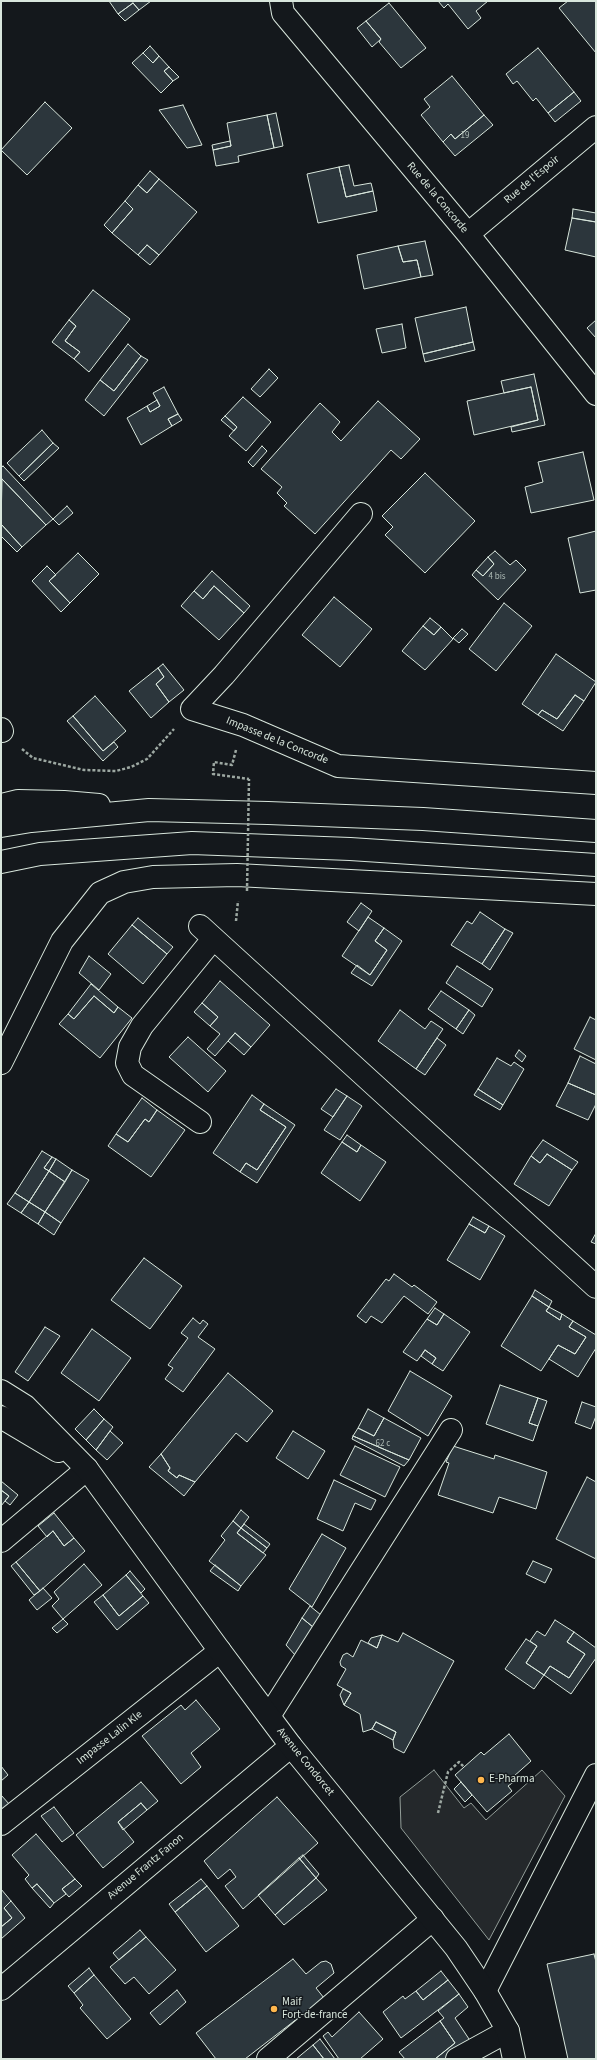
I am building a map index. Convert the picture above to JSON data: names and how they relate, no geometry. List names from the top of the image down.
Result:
{
  "streets": {
    "main road": [
      "Rue de l'Espoir",
      "Rue de la Concorde",
      "Impasse de la Concorde",
      "Impasse Lalin Kle",
      "Avenue Condorcet",
      "Avenue Frantz Fanon"
    ]
  },
  "crossings": [
    ["Rue de l'Espoir", "Rue de la Concorde"],
    ["Impasse Lalin Kle", "Avenue Condorcet"],
    ["Avenue Condorcet", "Avenue Frantz Fanon"]
  ],
  "places": ["E-Pharma", "Maif Fort-de-france"],
  "house_numbers": ["19", "4 bis", "62 c"]
}
